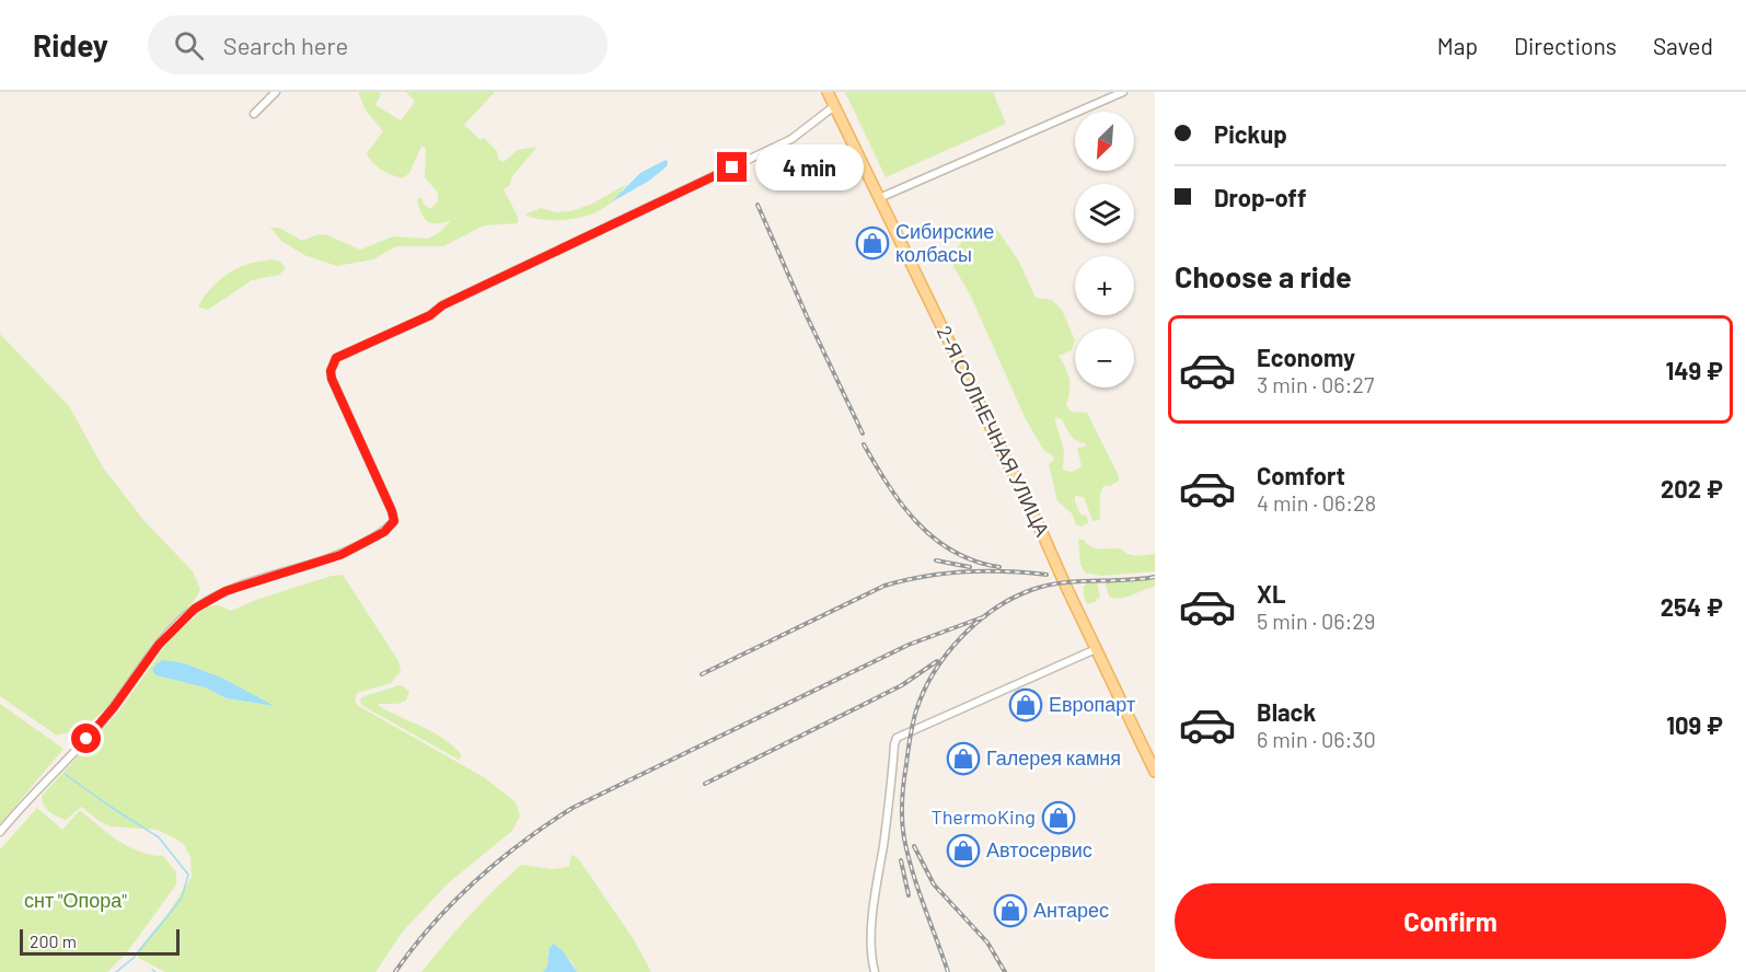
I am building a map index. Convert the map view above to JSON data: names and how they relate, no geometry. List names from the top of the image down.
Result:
{
  "streets": {
    "main road": ["2-Я СОЛНЕЧНАЯ УЛИЦА"]
  },
  "parks": ["снт \"Опора\""],
  "places": {
    "shop": [
      "Сибирские колбасы",
      "Европарт",
      "Галерея камня",
      "ThermoKing",
      "Автосервис",
      "Антарес"
    ]
  },
  "scale_bar": "200 m",
  "north": "bottom left",
  "page": {
    "header": "Ridey",
    "search": "Search here",
    "nav": ["Map", "Directions", "Saved"],
    "banner": ["Pickup", "Drop-off"],
    "map_buttons": ["+", "−"],
    "bubble": "4 min",
    "heading": "Choose a ride",
    "list": [
      {
        "name": "Economy",
        "note": "3 min · 06:27",
        "value": "149 ₽"
      },
      {
        "name": "Comfort",
        "note": "4 min · 06:28",
        "value": "202 ₽"
      },
      {
        "name": "XL",
        "note": "5 min · 06:29",
        "value": "254 ₽"
      },
      {
        "name": "Black",
        "note": "6 min · 06:30",
        "value": "109 ₽"
      }
    ],
    "buttons": "Confirm",
    "scale": "200 m"
  }
}
